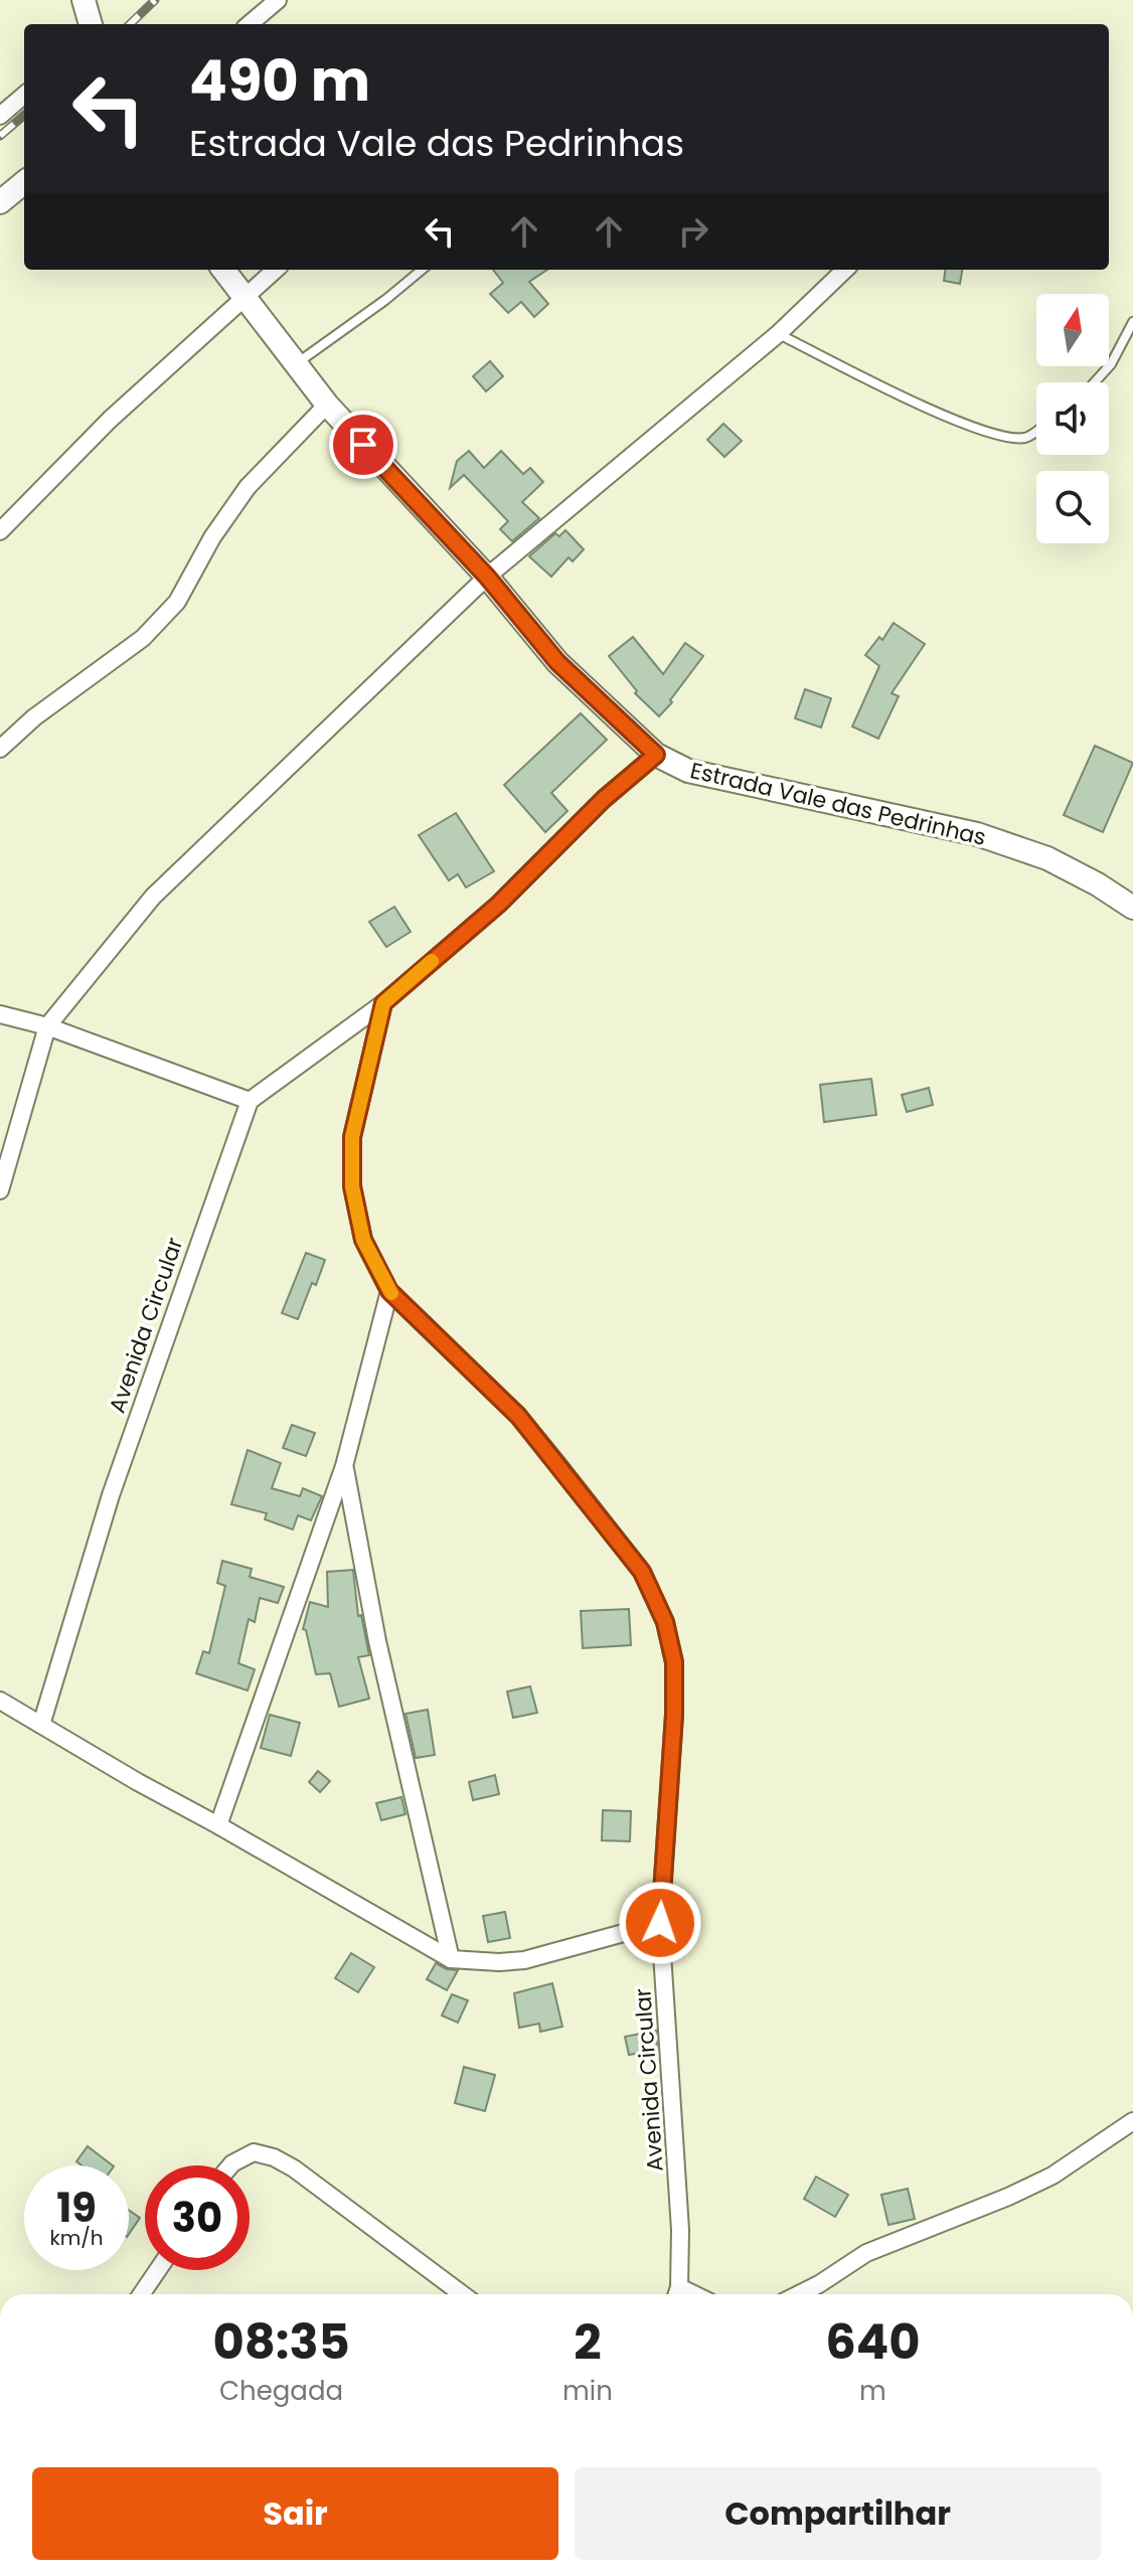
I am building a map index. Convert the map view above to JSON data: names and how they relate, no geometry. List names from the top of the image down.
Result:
{
  "streets": {
    "main road": ["Estrada Vale das Pedrinhas"],
    "street": ["Avenida Circular"]
  },
  "north": "top",
  "page": {
    "turn": ["490 m", "Estrada Vale das Pedrinhas"],
    "speed": "19 km/h",
    "limit": "30",
    "eta": [
      "08:35",
      "Chegada",
      "2",
      "min",
      "640",
      "m"
    ],
    "buttons": ["Sair", "Compartilhar"]
  }
}
